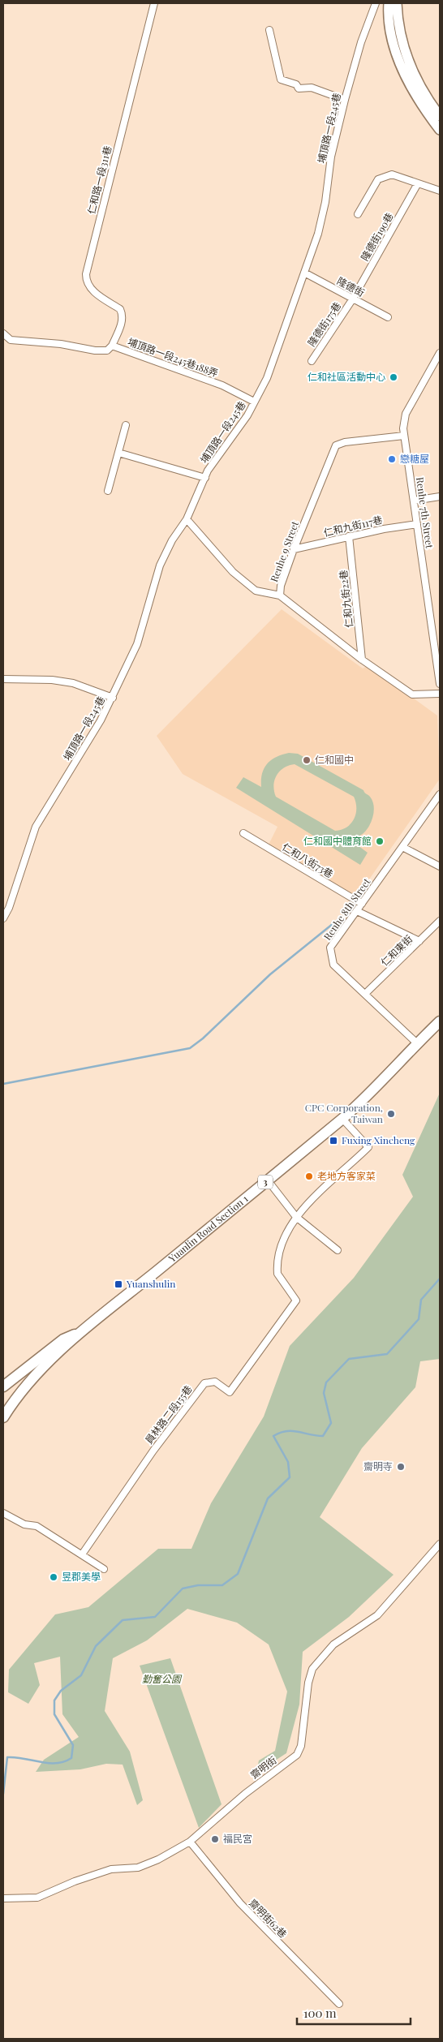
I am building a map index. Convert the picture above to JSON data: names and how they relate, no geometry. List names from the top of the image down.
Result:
{
  "streets": {
    "main road": ["3", "Yuanlin Road Section 1"],
    "street": [
      "埔頂路一段245巷",
      "仁和路一段311巷",
      "隆德街190巷",
      "隆德街",
      "隆德街175巷",
      "埔頂路一段245巷188弄",
      "Renhe 7th Street",
      "仁和九街117巷",
      "Renhe 9 Street",
      "仁和九街22巷",
      "仁和八街73巷",
      "Renhe 8th Street",
      "仁和東街",
      "員林路二段155巷",
      "齋明街",
      "齋明街62巷"
    ]
  },
  "crossings": [
    ["埔頂路一段245巷", "隆德街"],
    ["埔頂路一段245巷", "埔頂路一段245巷188弄"],
    ["仁和路一段311巷", "埔頂路一段245巷188弄"],
    ["隆德街190巷", "隆德街"],
    ["隆德街190巷", "隆德街175巷"],
    ["隆德街", "隆德街175巷"],
    ["Renhe 7th Street", "仁和九街117巷"],
    ["Renhe 7th Street", "Renhe 9 Street"],
    ["仁和九街117巷", "Renhe 9 Street"],
    ["仁和九街117巷", "仁和九街22巷"],
    ["Renhe 9 Street", "仁和九街22巷"],
    ["仁和八街73巷", "Renhe 8th Street"],
    ["Renhe 8th Street", "仁和東街"],
    ["Renhe 8th Street", "Yuanlin Road Section 1"],
    ["齋明街", "齋明街62巷"]
  ],
  "parks": ["勤奮公園"],
  "places": {
    "other": [
      "仁和社區活動中心",
      "戀糖屋",
      "仁和國中",
      "仁和國中體育館",
      "CPC Corporation, Taiwan",
      "老地方客家菜",
      "齋明寺",
      "昱郡美學",
      "福民宮"
    ],
    "transit": ["Fuxing Xincheng", "Yuanshulin"]
  },
  "scale_bar": "100 m"
}
